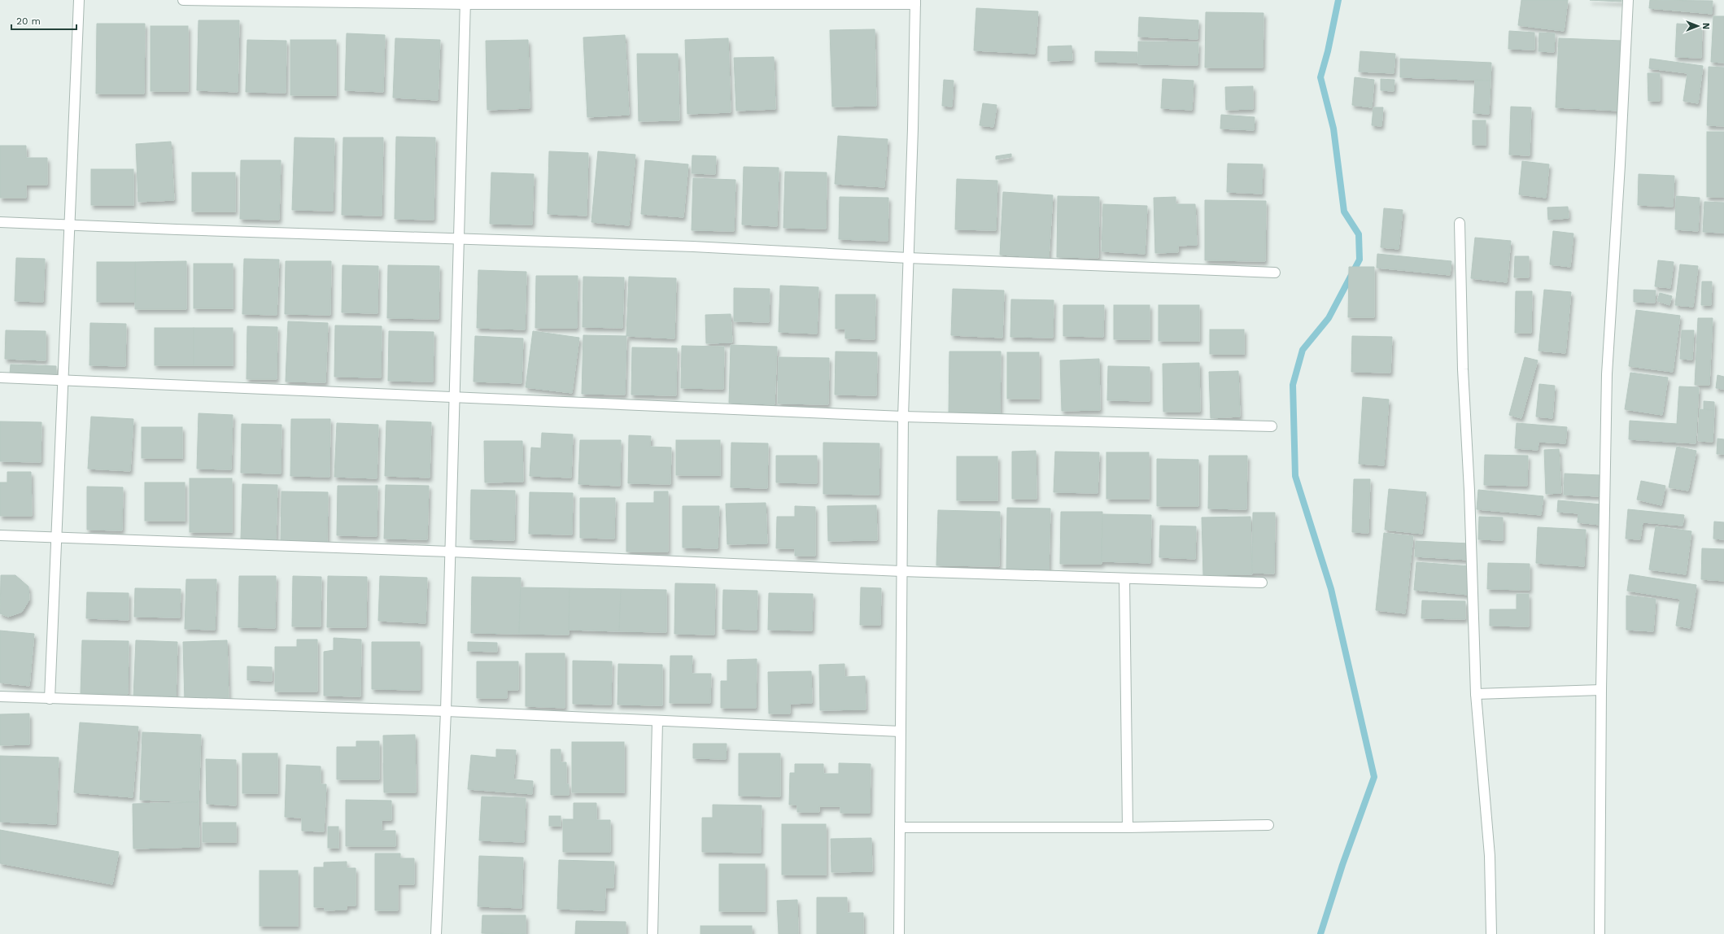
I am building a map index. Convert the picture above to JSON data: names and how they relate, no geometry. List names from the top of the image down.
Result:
{
  "scale_bar": "20 m",
  "north": "right"
}
